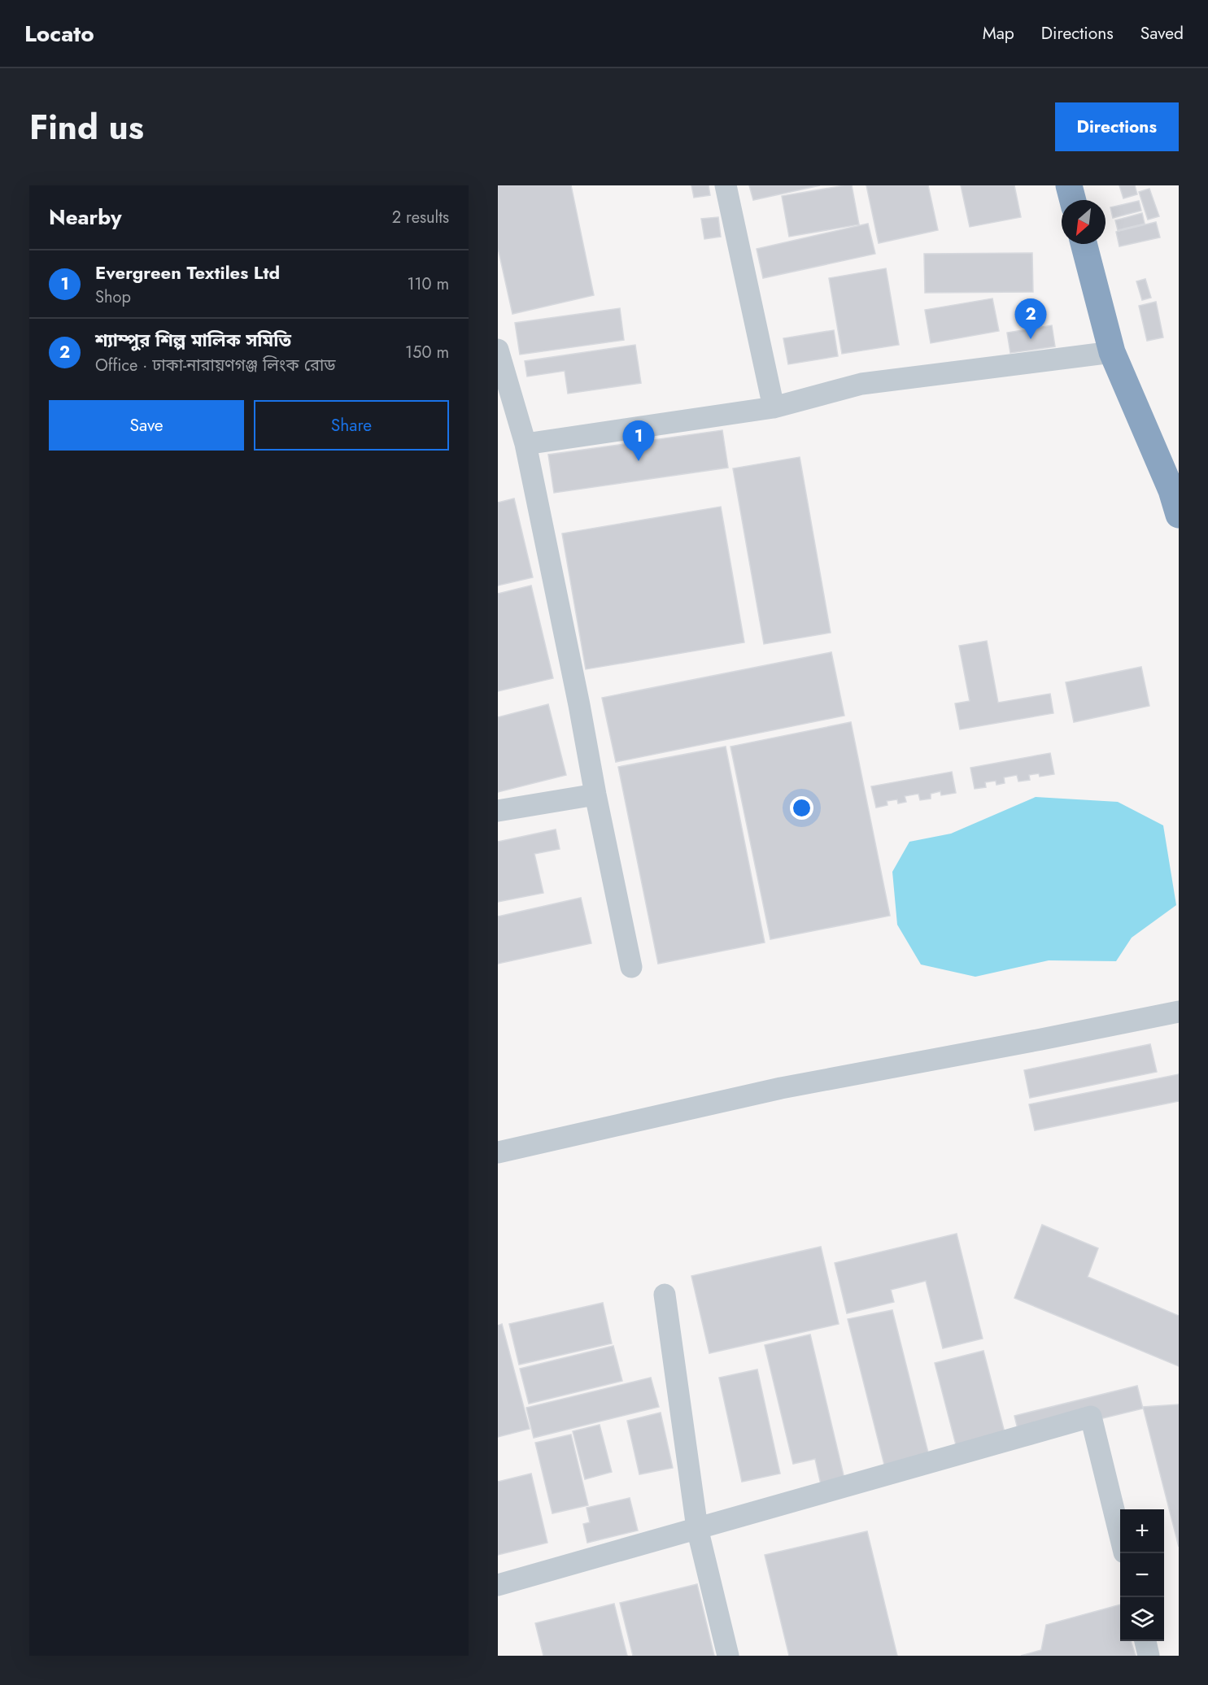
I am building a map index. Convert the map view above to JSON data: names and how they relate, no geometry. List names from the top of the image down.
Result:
{
  "north": "bottom left",
  "page": {
    "header": "Locato",
    "nav": ["Map", "Directions", "Saved"],
    "title": "Find us",
    "buttons": [
      "Directions",
      ["Save", "Share"]
    ],
    "heading": ["Nearby", "2 results"],
    "list": [
      {
        "mark": "1",
        "name": "Evergreen Textiles Ltd",
        "note": "Shop",
        "value": "110 m"
      },
      {
        "mark": "2",
        "name": "শ্যাম্পুর শিল্প মালিক সমিতি",
        "note": "Office · ঢাকা-নারায়ণগঞ্জ লিংক রোড",
        "value": "150 m"
      }
    ],
    "pins": ["2", "1"],
    "map_buttons": ["+", "−"]
  }
}
